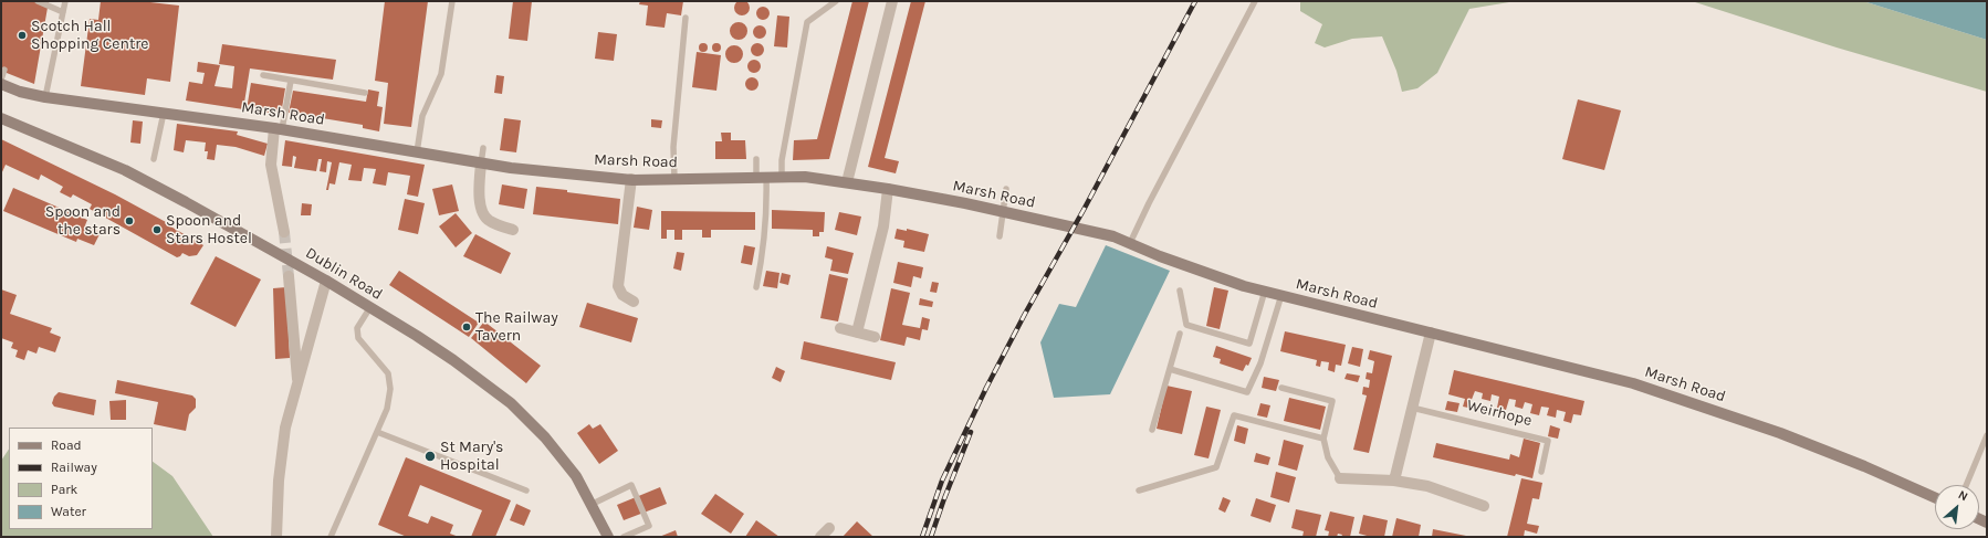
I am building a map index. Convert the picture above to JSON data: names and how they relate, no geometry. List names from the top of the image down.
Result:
{
  "streets": {
    "main road": ["Marsh Road", "Dublin Road"],
    "lane": ["Weirhope"]
  },
  "places": [
    "Scotch Hall Shopping Centre",
    "Spoon and the stars",
    "Spoon and Stars Hostel",
    "The Railway Tavern",
    "St Mary's Hospital"
  ],
  "legend": [
    "Road",
    "Railway",
    "Park",
    "Water"
  ],
  "north": "top right"
}
